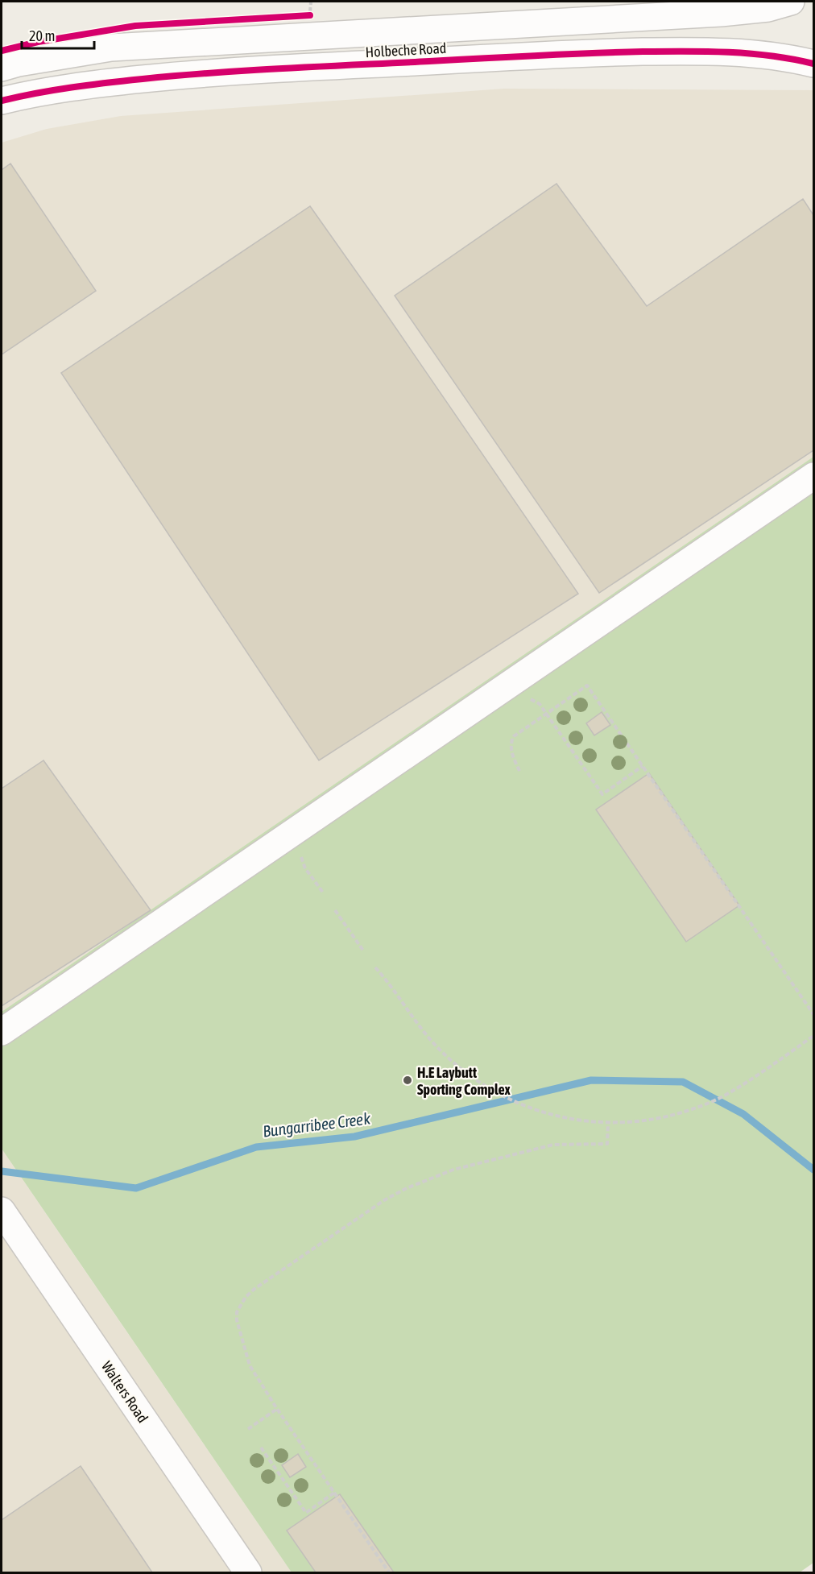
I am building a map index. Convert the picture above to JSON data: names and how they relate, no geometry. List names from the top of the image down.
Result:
{
  "streets": {
    "street": ["Holbeche Road", "Walters Road"]
  },
  "water": ["Bungarribee Creek"],
  "places": ["H.E Laybutt Sporting Complex"],
  "scale_bar": "20 m"
}
